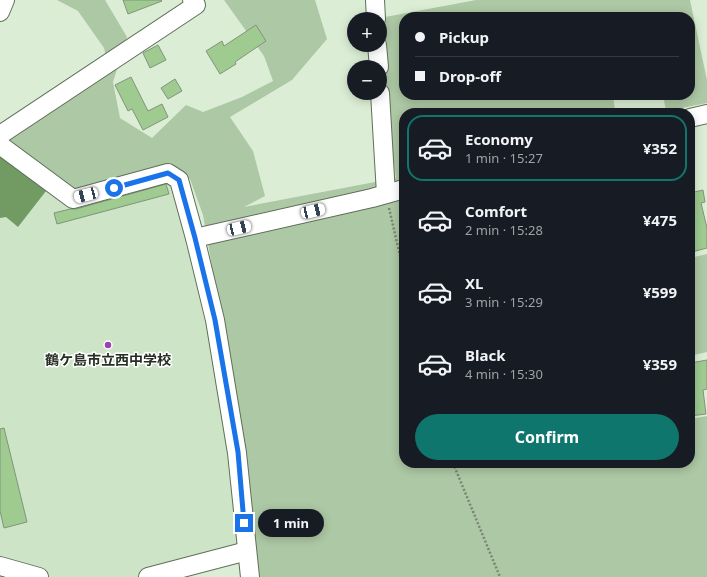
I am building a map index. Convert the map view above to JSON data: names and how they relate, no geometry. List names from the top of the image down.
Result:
{
  "places": ["鶴ケ島市立西中学校"],
  "page": {
    "map_buttons": ["+", "−"],
    "banner": ["Pickup", "Drop-off"],
    "list": [
      {
        "name": "Economy",
        "note": "1 min · 15:27",
        "value": "¥352"
      },
      {
        "name": "Comfort",
        "note": "2 min · 15:28",
        "value": "¥475"
      },
      {
        "name": "XL",
        "note": "3 min · 15:29",
        "value": "¥599"
      },
      {
        "name": "Black",
        "note": "4 min · 15:30",
        "value": "¥359"
      }
    ],
    "buttons": "Confirm",
    "bubble": "1 min"
  }
}
